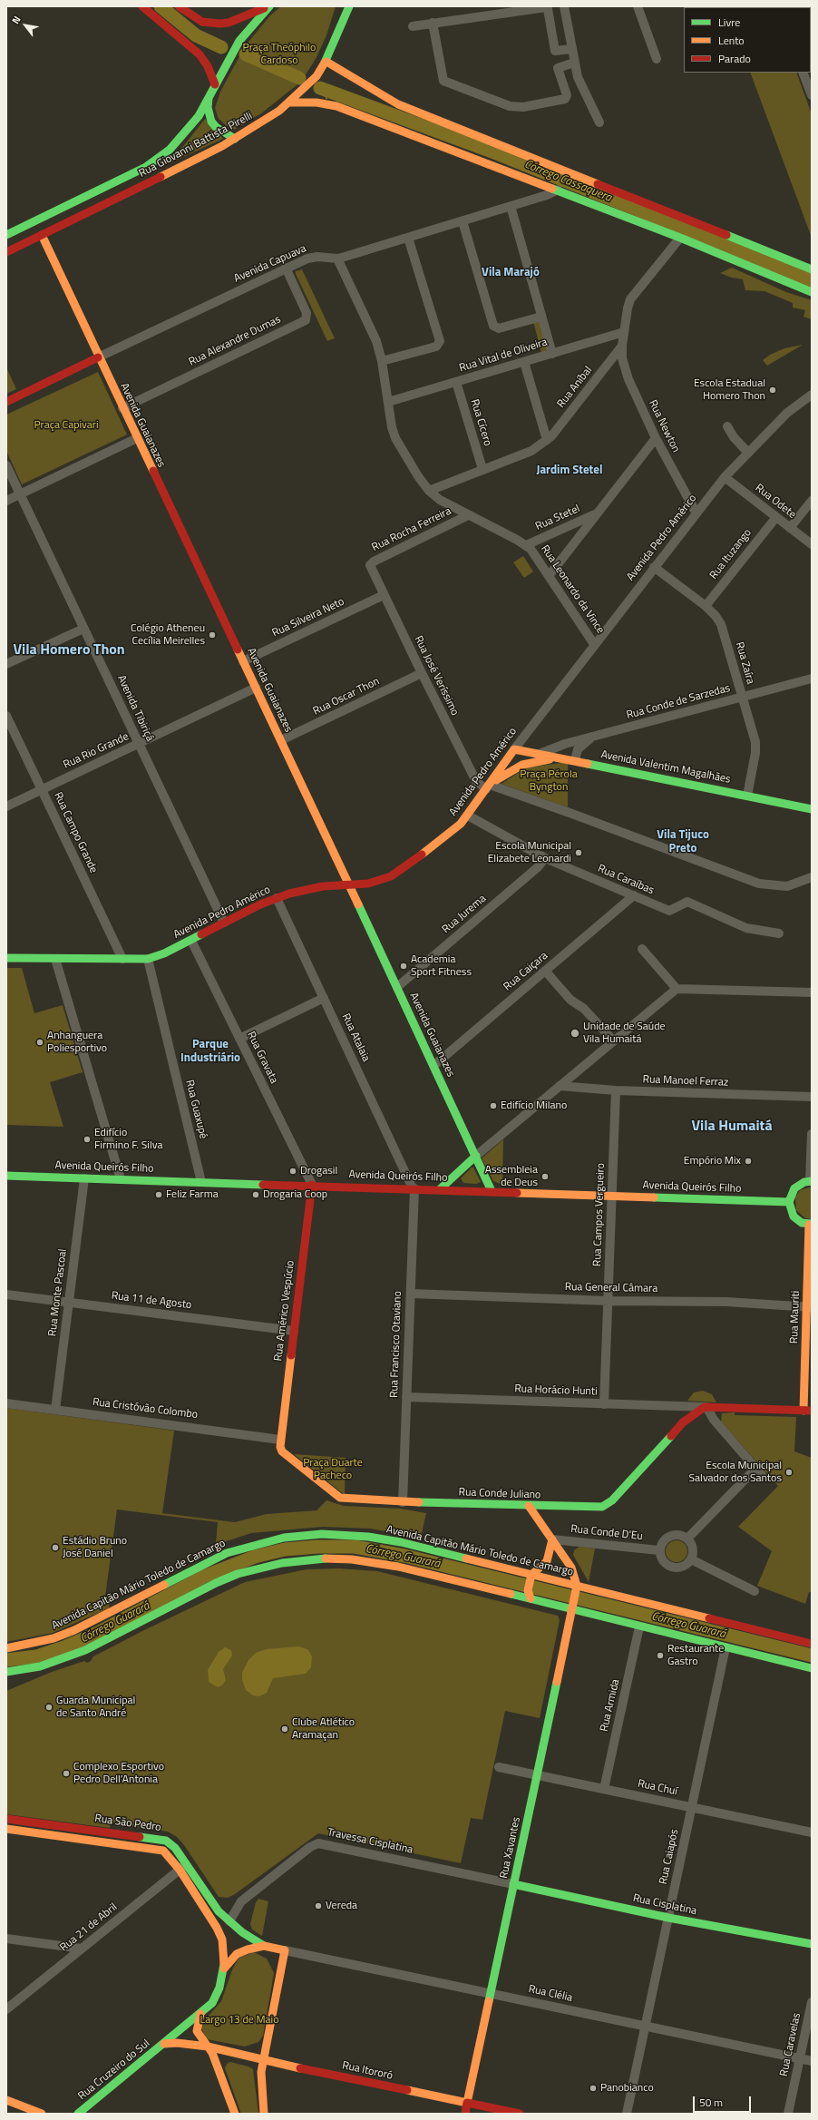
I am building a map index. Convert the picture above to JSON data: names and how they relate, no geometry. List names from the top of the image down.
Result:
{
  "streets": {
    "main road": [
      "Rua Giovanni Battista Pirelli",
      "Avenida Capuava",
      "Avenida Guaianazes",
      "Avenida Pedro Américo",
      "Avenida Valentim Magalhães",
      "Avenida Queirós Filho",
      "Rua Américo Vespúcio",
      "Rua Mauriti",
      "Rua Conde Juliano",
      "Avenida Capitão Mário Toledo de Camargo",
      "Rua São Pedro",
      "Rua Xavantes",
      "Rua Cisplatina",
      "Rua Cruzeiro do Sul",
      "Rua Itororó"
    ],
    "street": [
      "Rua Alexandre Dumas",
      "Rua Vital de Oliveira",
      "Rua Aníbal",
      "Rua Cícero",
      "Rua Newton",
      "Rua Odete",
      "Rua Stetel",
      "Rua Rocha Ferreira",
      "Rua Ituzango",
      "Rua Leonardo da Vince",
      "Rua Silveira Neto",
      "Rua Zaíra",
      "Rua José Veríssimo",
      "Rua Oscar Thon",
      "Rua Conde de Sarzedas",
      "Avenida Tibiriçá",
      "Rua Rio Grande",
      "Rua Campo Grande",
      "Rua Caraíbas",
      "Rua Jurema",
      "Rua Caiçara",
      "Rua Atalaia",
      "Rua Gravata",
      "Rua Manoel Ferraz",
      "Rua Guaxupé",
      "Rua Campos Vergueiro",
      "Rua General Câmara",
      "Rua Monte Pascoal",
      "Rua 11 de Agosto",
      "Rua Francisco Otaviano",
      "Rua Horácio Hunti",
      "Rua Cristóvão Colombo",
      "Rua Conde D'Eu",
      "Rua Armida",
      "Rua Chuí",
      "Travessa Cisplatina",
      "Rua Caiapós",
      "Rua 21 de Abril",
      "Rua Clélia",
      "Rua Caravelas"
    ]
  },
  "crossings": [
    ["Rua Giovanni Battista Pirelli", "Avenida Guaianazes"],
    ["Avenida Capuava", "Rua Alexandre Dumas"],
    ["Avenida Capuava", "Avenida Guaianazes"],
    ["Avenida Capuava", "Rua Leonardo da Vince"],
    ["Rua Alexandre Dumas", "Avenida Guaianazes"],
    ["Rua Vital de Oliveira", "Rua Cícero"],
    ["Rua Vital de Oliveira", "Rua Leonardo da Vince"],
    ["Rua Aníbal", "Rua Cícero"],
    ["Rua Aníbal", "Rua Newton"],
    ["Rua Aníbal", "Rua Leonardo da Vince"],
    ["Avenida Guaianazes", "Avenida Pedro Américo"],
    ["Avenida Guaianazes", "Rua Silveira Neto"],
    ["Avenida Guaianazes", "Rua Oscar Thon"],
    ["Avenida Guaianazes", "Rua Rio Grande"],
    ["Avenida Guaianazes", "Rua Jurema"],
    ["Avenida Guaianazes", "Rua Caiçara"],
    ["Avenida Guaianazes", "Avenida Queirós Filho"],
    ["Rua Newton", "Avenida Pedro Américo"],
    ["Rua Odete", "Avenida Pedro Américo"],
    ["Rua Odete", "Rua Ituzango"],
    ["Rua Stetel", "Rua Leonardo da Vince"],
    ["Rua Rocha Ferreira", "Rua Leonardo da Vince"],
    ["Rua Rocha Ferreira", "Rua José Veríssimo"],
    ["Avenida Pedro Américo", "Rua Leonardo da Vince"],
    ["Avenida Pedro Américo", "Rua Zaíra"],
    ["Avenida Pedro Américo", "Rua José Veríssimo"],
    ["Avenida Pedro Américo", "Avenida Tibiriçá"],
    ["Avenida Pedro Américo", "Avenida Valentim Magalhães"],
    ["Avenida Pedro Américo", "Rua Campo Grande"],
    ["Avenida Pedro Américo", "Rua Caraíbas"],
    ["Avenida Pedro Américo", "Rua Atalaia"],
    ["Avenida Pedro Américo", "Rua Gravata"],
    ["Avenida Pedro Américo", "Rua Guaxupé"],
    ["Rua Ituzango", "Rua Zaíra"],
    ["Rua Silveira Neto", "Rua José Veríssimo"],
    ["Rua Zaíra", "Rua Conde de Sarzedas"],
    ["Rua Zaíra", "Avenida Valentim Magalhães"],
    ["Rua José Veríssimo", "Rua Oscar Thon"],
    ["Rua Conde de Sarzedas", "Avenida Valentim Magalhães"],
    ["Avenida Tibiriçá", "Rua Rio Grande"],
    ["Rua Rio Grande", "Rua Campo Grande"],
    ["Rua Caraíbas", "Rua Jurema"],
    ["Rua Caraíbas", "Rua Caiçara"],
    ["Rua Atalaia", "Avenida Queirós Filho"],
    ["Rua Atalaia", "Rua Francisco Otaviano"],
    ["Rua Gravata", "Avenida Queirós Filho"],
    ["Rua Gravata", "Rua Américo Vespúcio"],
    ["Rua Manoel Ferraz", "Rua Campos Vergueiro"],
    ["Rua Guaxupé", "Avenida Queirós Filho"],
    ["Avenida Queirós Filho", "Rua Campos Vergueiro"],
    ["Avenida Queirós Filho", "Rua Monte Pascoal"],
    ["Avenida Queirós Filho", "Rua Américo Vespúcio"],
    ["Avenida Queirós Filho", "Rua Francisco Otaviano"],
    ["Rua Campos Vergueiro", "Rua General Câmara"],
    ["Rua Campos Vergueiro", "Rua Horácio Hunti"],
    ["Rua General Câmara", "Rua Mauriti"],
    ["Rua General Câmara", "Rua Francisco Otaviano"],
    ["Rua Monte Pascoal", "Rua 11 de Agosto"],
    ["Rua Monte Pascoal", "Rua Cristóvão Colombo"],
    ["Rua 11 de Agosto", "Rua Américo Vespúcio"],
    ["Rua Américo Vespúcio", "Rua Cristóvão Colombo"],
    ["Rua Américo Vespúcio", "Rua Conde Juliano"],
    ["Rua Francisco Otaviano", "Rua Horácio Hunti"],
    ["Rua Francisco Otaviano", "Rua Conde Juliano"],
    ["Rua Horácio Hunti", "Rua Conde Juliano"],
    ["Rua Cristóvão Colombo", "Rua Conde Juliano"],
    ["Avenida Capitão Mário Toledo de Camargo", "Rua Xavantes"],
    ["Rua Armida", "Rua Chuí"],
    ["Rua Chuí", "Rua Xavantes"],
    ["Rua Chuí", "Rua Caiapós"],
    ["Rua São Pedro", "Travessa Cisplatina"],
    ["Rua São Pedro", "Rua 21 de Abril"],
    ["Travessa Cisplatina", "Rua Xavantes"],
    ["Travessa Cisplatina", "Rua Cisplatina"],
    ["Rua Xavantes", "Rua Cisplatina"],
    ["Rua Xavantes", "Rua Clélia"],
    ["Rua Xavantes", "Rua Itororó"],
    ["Rua Caiapós", "Rua Cisplatina"],
    ["Rua Caiapós", "Rua Clélia"],
    ["Rua Clélia", "Rua Caravelas"]
  ],
  "districts": [
    "Vila Marajó",
    "Jardim Stetel",
    "Vila Homero Thon",
    "Vila Tijuco Preto",
    "Parque Industriário",
    "Vila Humaitá"
  ],
  "water": ["Córrego Cassaquera", "Córrego Guarará"],
  "parks": [
    "Praça Theóphilo Cardoso",
    "Praça Capivari",
    "Praça Pérola Byngton",
    "Praça Duarte Pacheco",
    "Largo 13 de Maio"
  ],
  "places": [
    "Escola Estadual Homero Thon",
    "Colégio Atheneu Cecília Meirelles",
    "Escola Municipal Elizabete Leonardi",
    "Academia Sport Fitness",
    "Unidade de Saúde Vila Humaitá",
    "Anhanguera Poliesportivo",
    "Edifício Milano",
    "Edifício Firmino F. Silva",
    "Empório Mix",
    "Drogasil",
    "Assembleia de Deus",
    "Feliz Farma",
    "Drogaria Coop",
    "Escola Municipal Salvador dos Santos",
    "Estádio Bruno José Daniel",
    "Restaurante Gastro",
    "Guarda Municipal de Santo André",
    "Clube Atlético Aramaçan",
    "Complexo Esportivo Pedro Dell’Antonia",
    "Vereda",
    "Panobianco"
  ],
  "legend": ["Livre", "Lento", "Parado"],
  "scale_bar": "50 m",
  "north": "top left"
}
